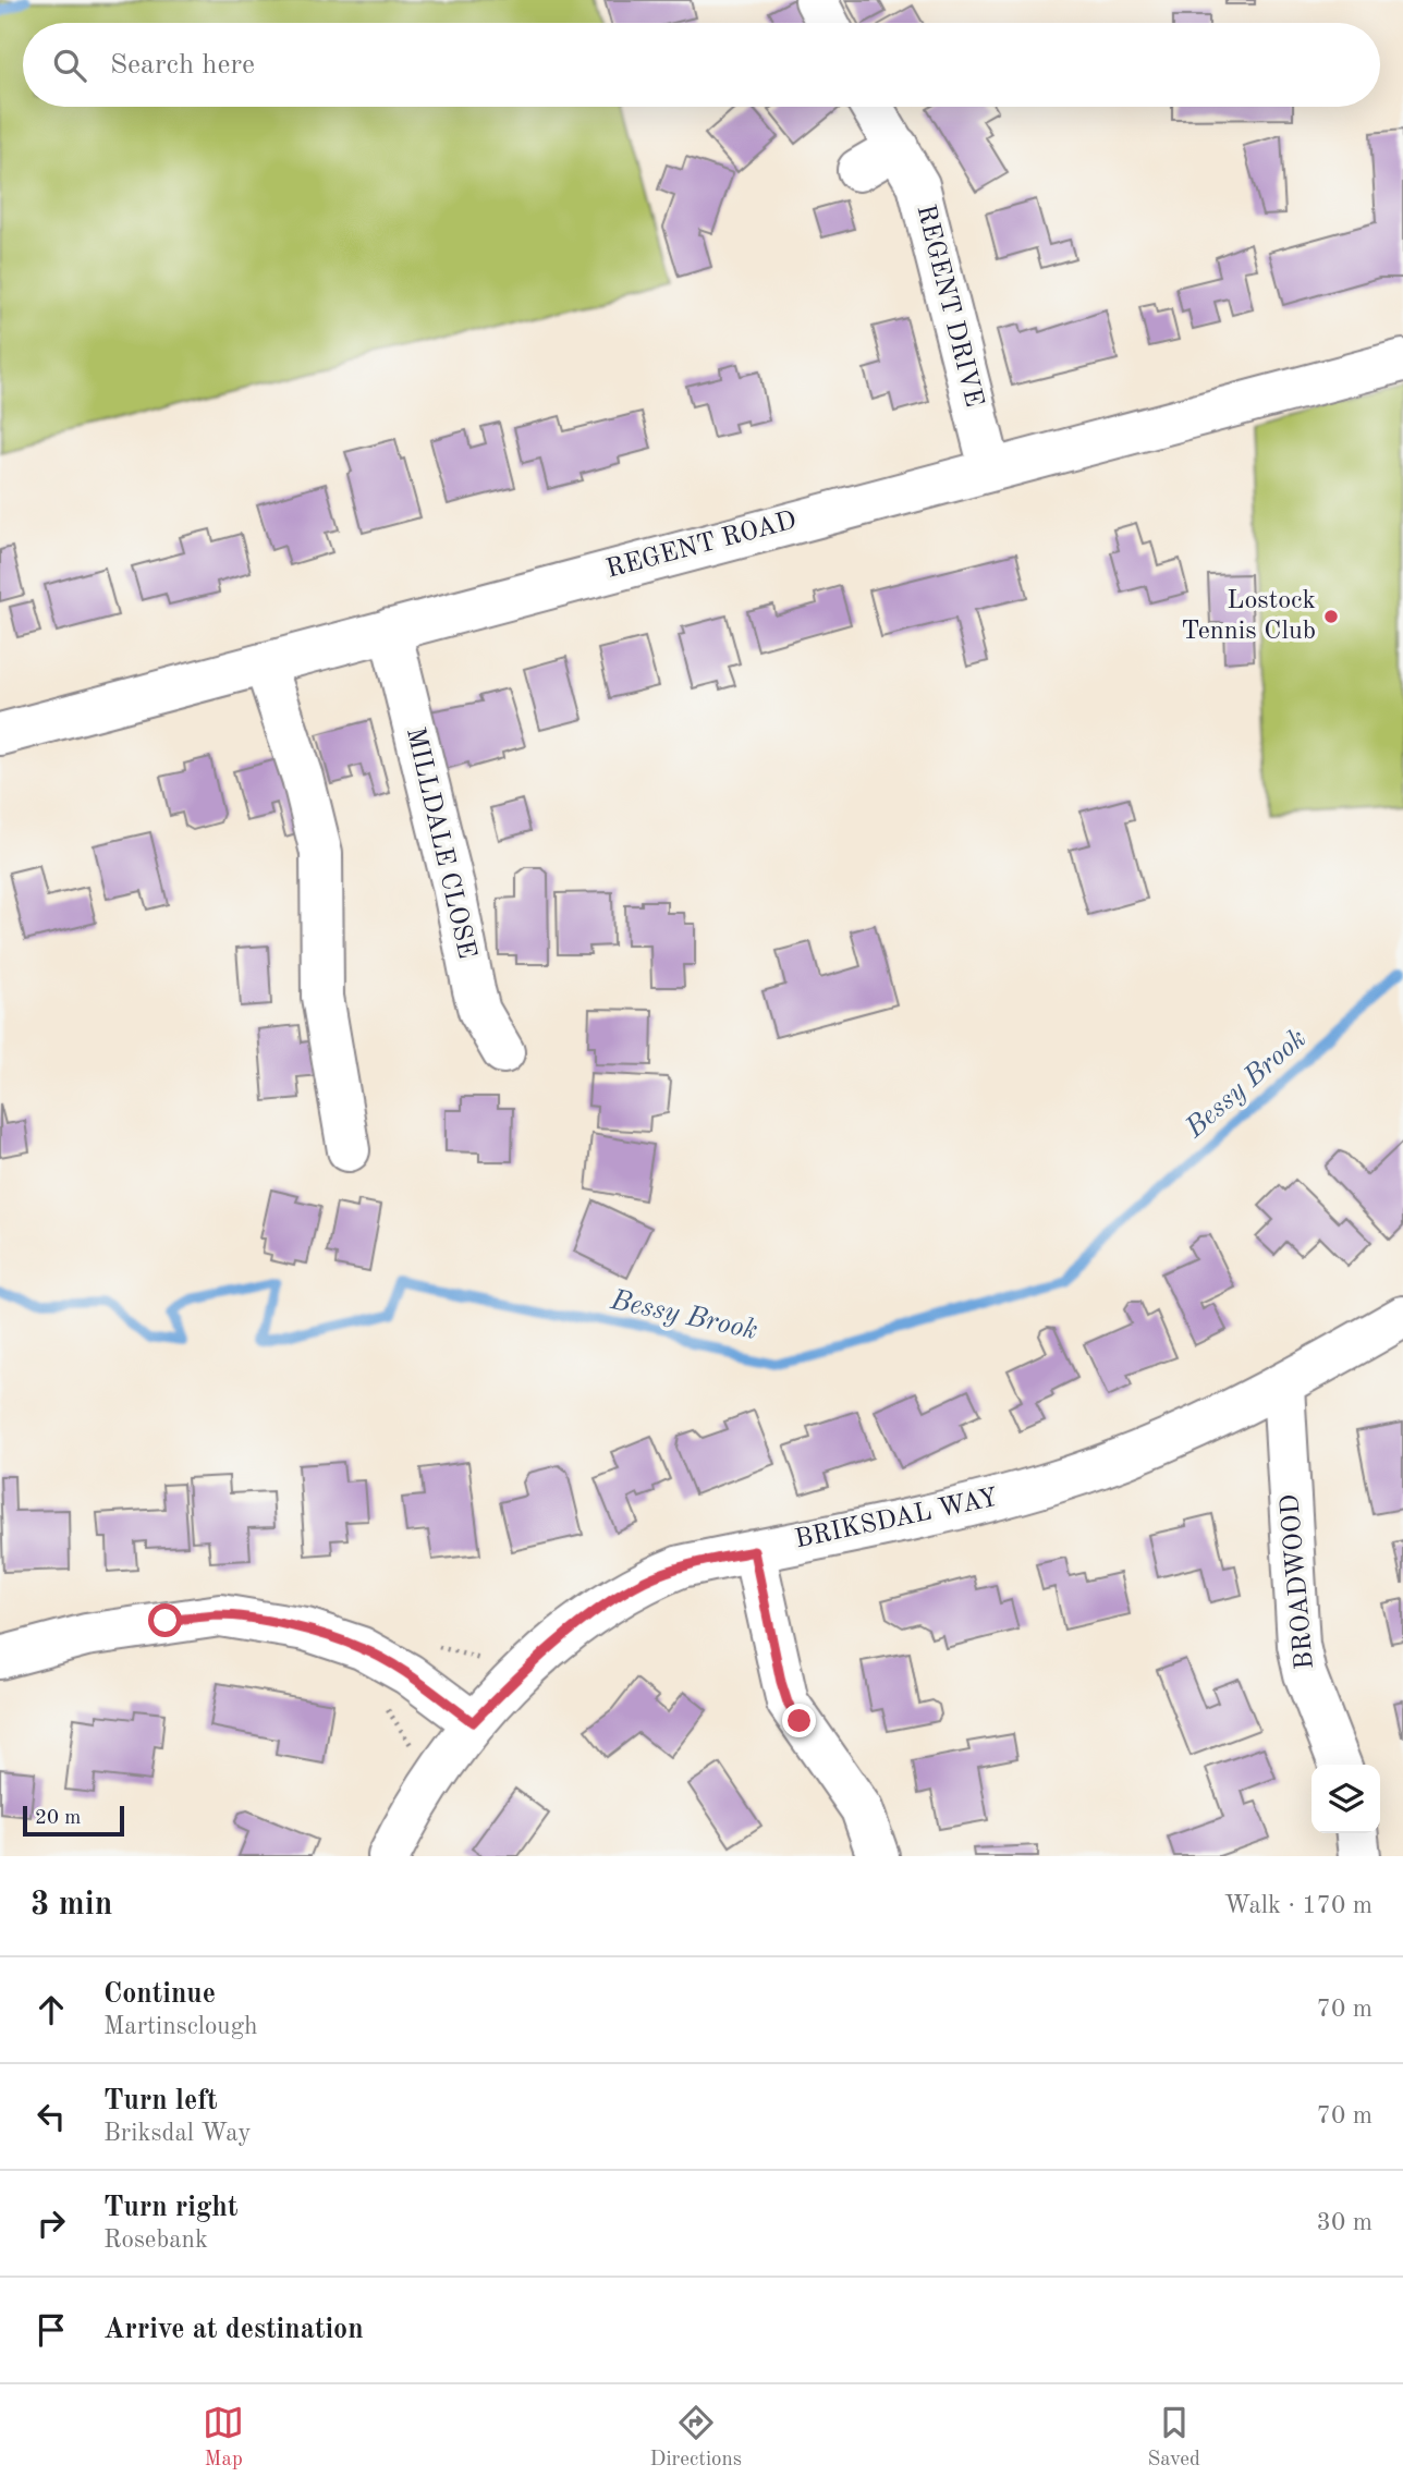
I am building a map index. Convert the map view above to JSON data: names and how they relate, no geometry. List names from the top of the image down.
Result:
{
  "streets": {
    "street": [
      "REGENT DRIVE",
      "REGENT ROAD",
      "MILLDALE CLOSE",
      "BRIKSDAL WAY",
      "BROADWOOD"
    ]
  },
  "crossings": [
    ["REGENT DRIVE", "REGENT ROAD"],
    ["REGENT ROAD", "MILLDALE CLOSE"],
    ["BRIKSDAL WAY", "BROADWOOD"]
  ],
  "water": ["Bessy Brook"],
  "places": ["Lostock Tennis Club"],
  "scale_bar": "20 m",
  "page": {
    "search": "Search here",
    "scale": "20 m",
    "heading": ["3 min", "Walk · 170 m"],
    "list": [
      ["Continue", "Martinsclough", "70 m"],
      ["Turn left", "Briksdal Way", "70 m"],
      ["Turn right", "Rosebank", "30 m"],
      "Arrive at destination"
    ],
    "nav": ["Map", "Directions", "Saved"]
  }
}
